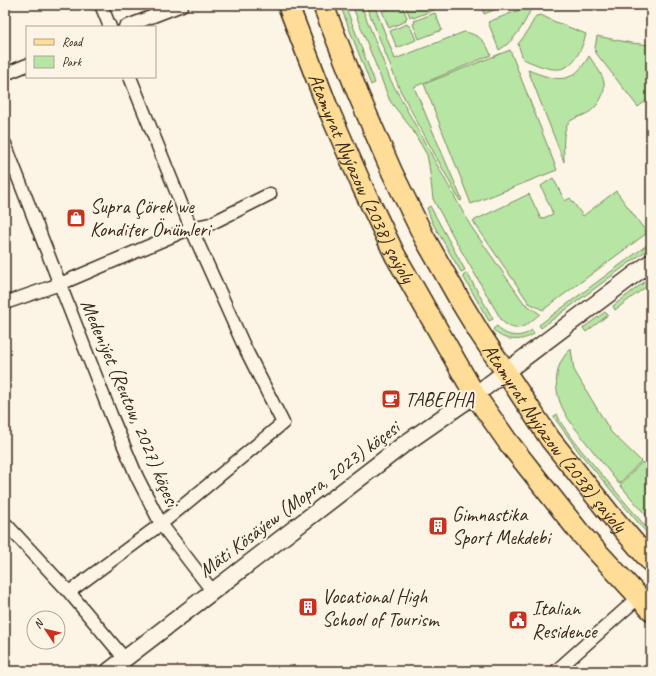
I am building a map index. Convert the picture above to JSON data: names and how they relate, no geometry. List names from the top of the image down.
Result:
{
  "streets": {
    "main road": ["Atamyrat Nyýazow (2038) şaýoly"],
    "street": ["Medeniýet (Reutow, 2027) köçesi", "Mäti Kösäýew (Mopra, 2023) köçesi"]
  },
  "crossings": [
    ["Atamyrat Nyýazow (2038) şaýoly", "Mäti Kösäýew (Mopra, 2023) köçesi"],
    ["Medeniýet (Reutow, 2027) köçesi", "Mäti Kösäýew (Mopra, 2023) köçesi"]
  ],
  "places": {
    "shop": ["Supra Çörek we Konditer Önümleri"],
    "cafe": ["ТАВЕРНА"],
    "building": ["Gimnastika Sport Mekdebi", "Vocational High School of Tourism"],
    "public building": ["Italian Residence"]
  },
  "legend": ["Road", "Park"],
  "north": "top left"
}
